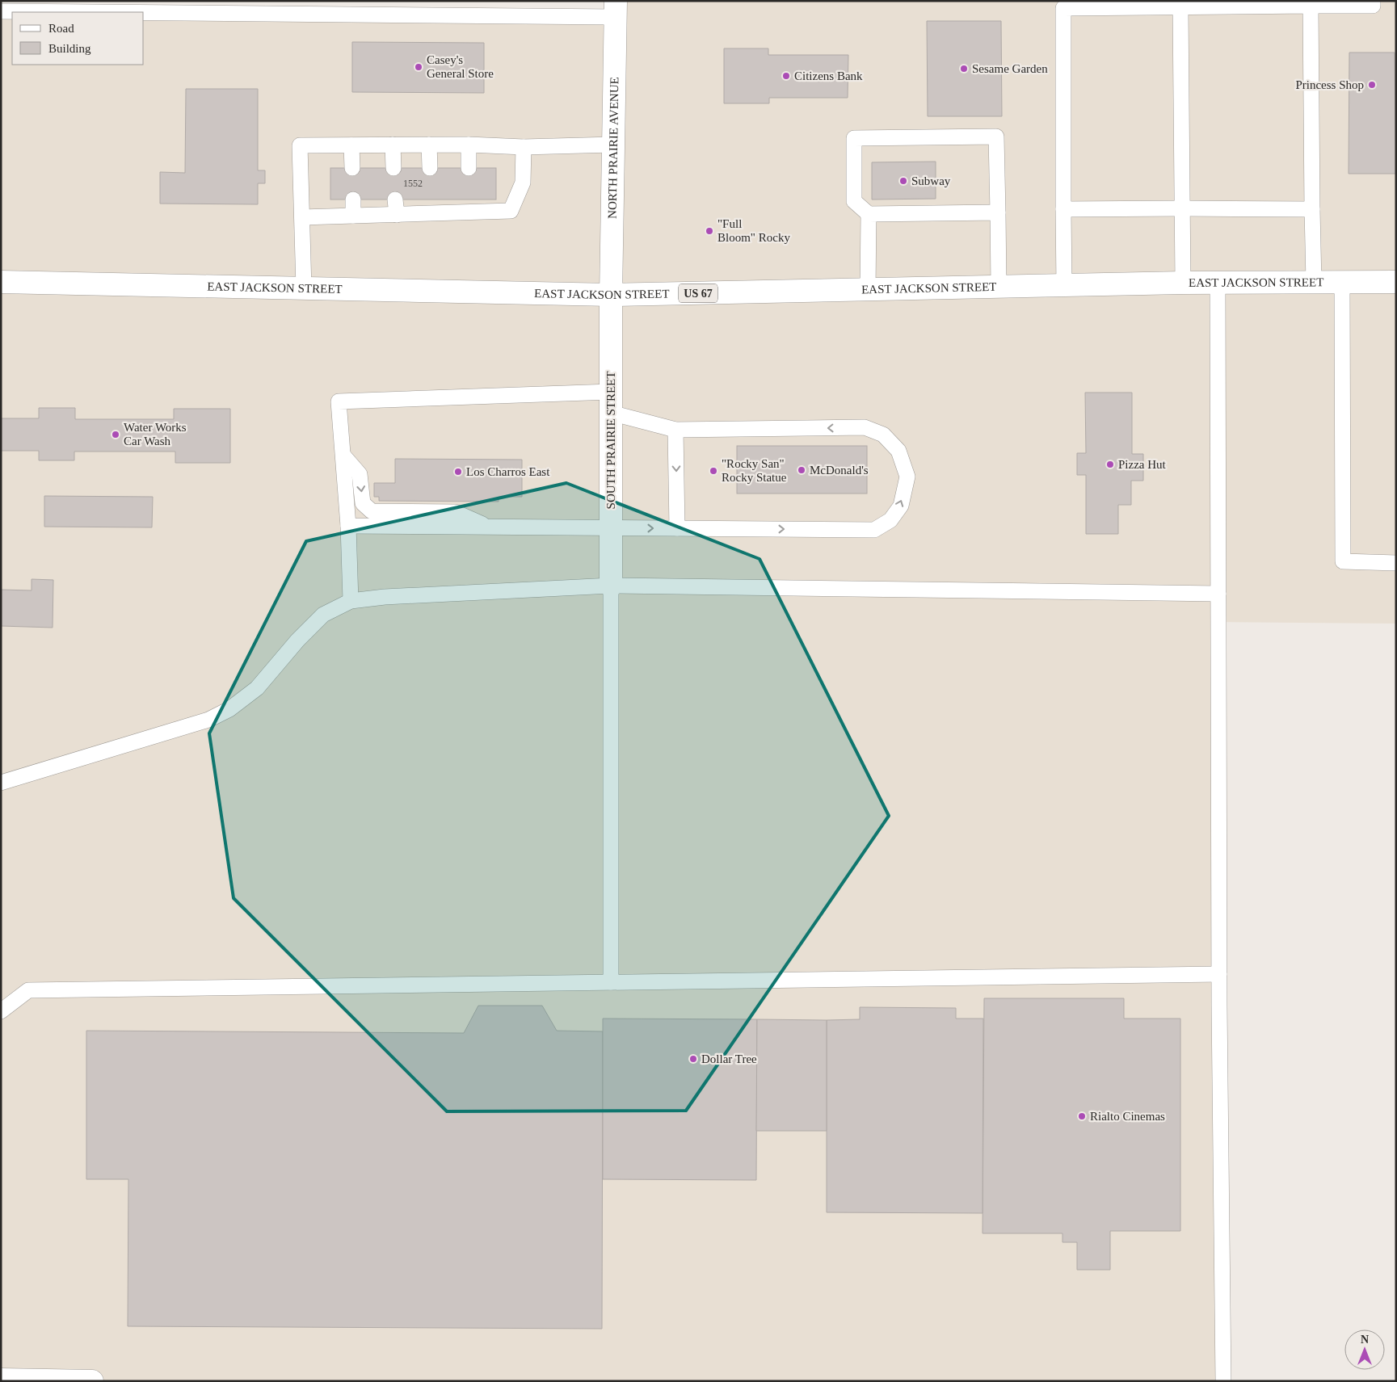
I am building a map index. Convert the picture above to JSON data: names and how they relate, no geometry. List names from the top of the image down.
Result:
{
  "streets": {
    "main road": [
      "NORTH PRAIRIE AVENUE",
      "EAST JACKSON STREET",
      "US 67",
      "SOUTH PRAIRIE STREET"
    ]
  },
  "crossings": [
    ["NORTH PRAIRIE AVENUE", "EAST JACKSON STREET"],
    ["NORTH PRAIRIE AVENUE", "SOUTH PRAIRIE STREET"],
    ["EAST JACKSON STREET", "SOUTH PRAIRIE STREET"]
  ],
  "places": [
    "Casey's General Store",
    "Sesame Garden",
    "Citizens Bank",
    "Princess Shop",
    "Subway",
    "\"Full Bloom\" Rocky",
    "Water Works Car Wash",
    "Pizza Hut",
    "McDonald's",
    "\"Rocky San\" Rocky Statue",
    "Los Charros East",
    "Dollar Tree",
    "Rialto Cinemas"
  ],
  "house_numbers": ["1552"],
  "legend": ["Road", "Building"],
  "north": "top"
}
